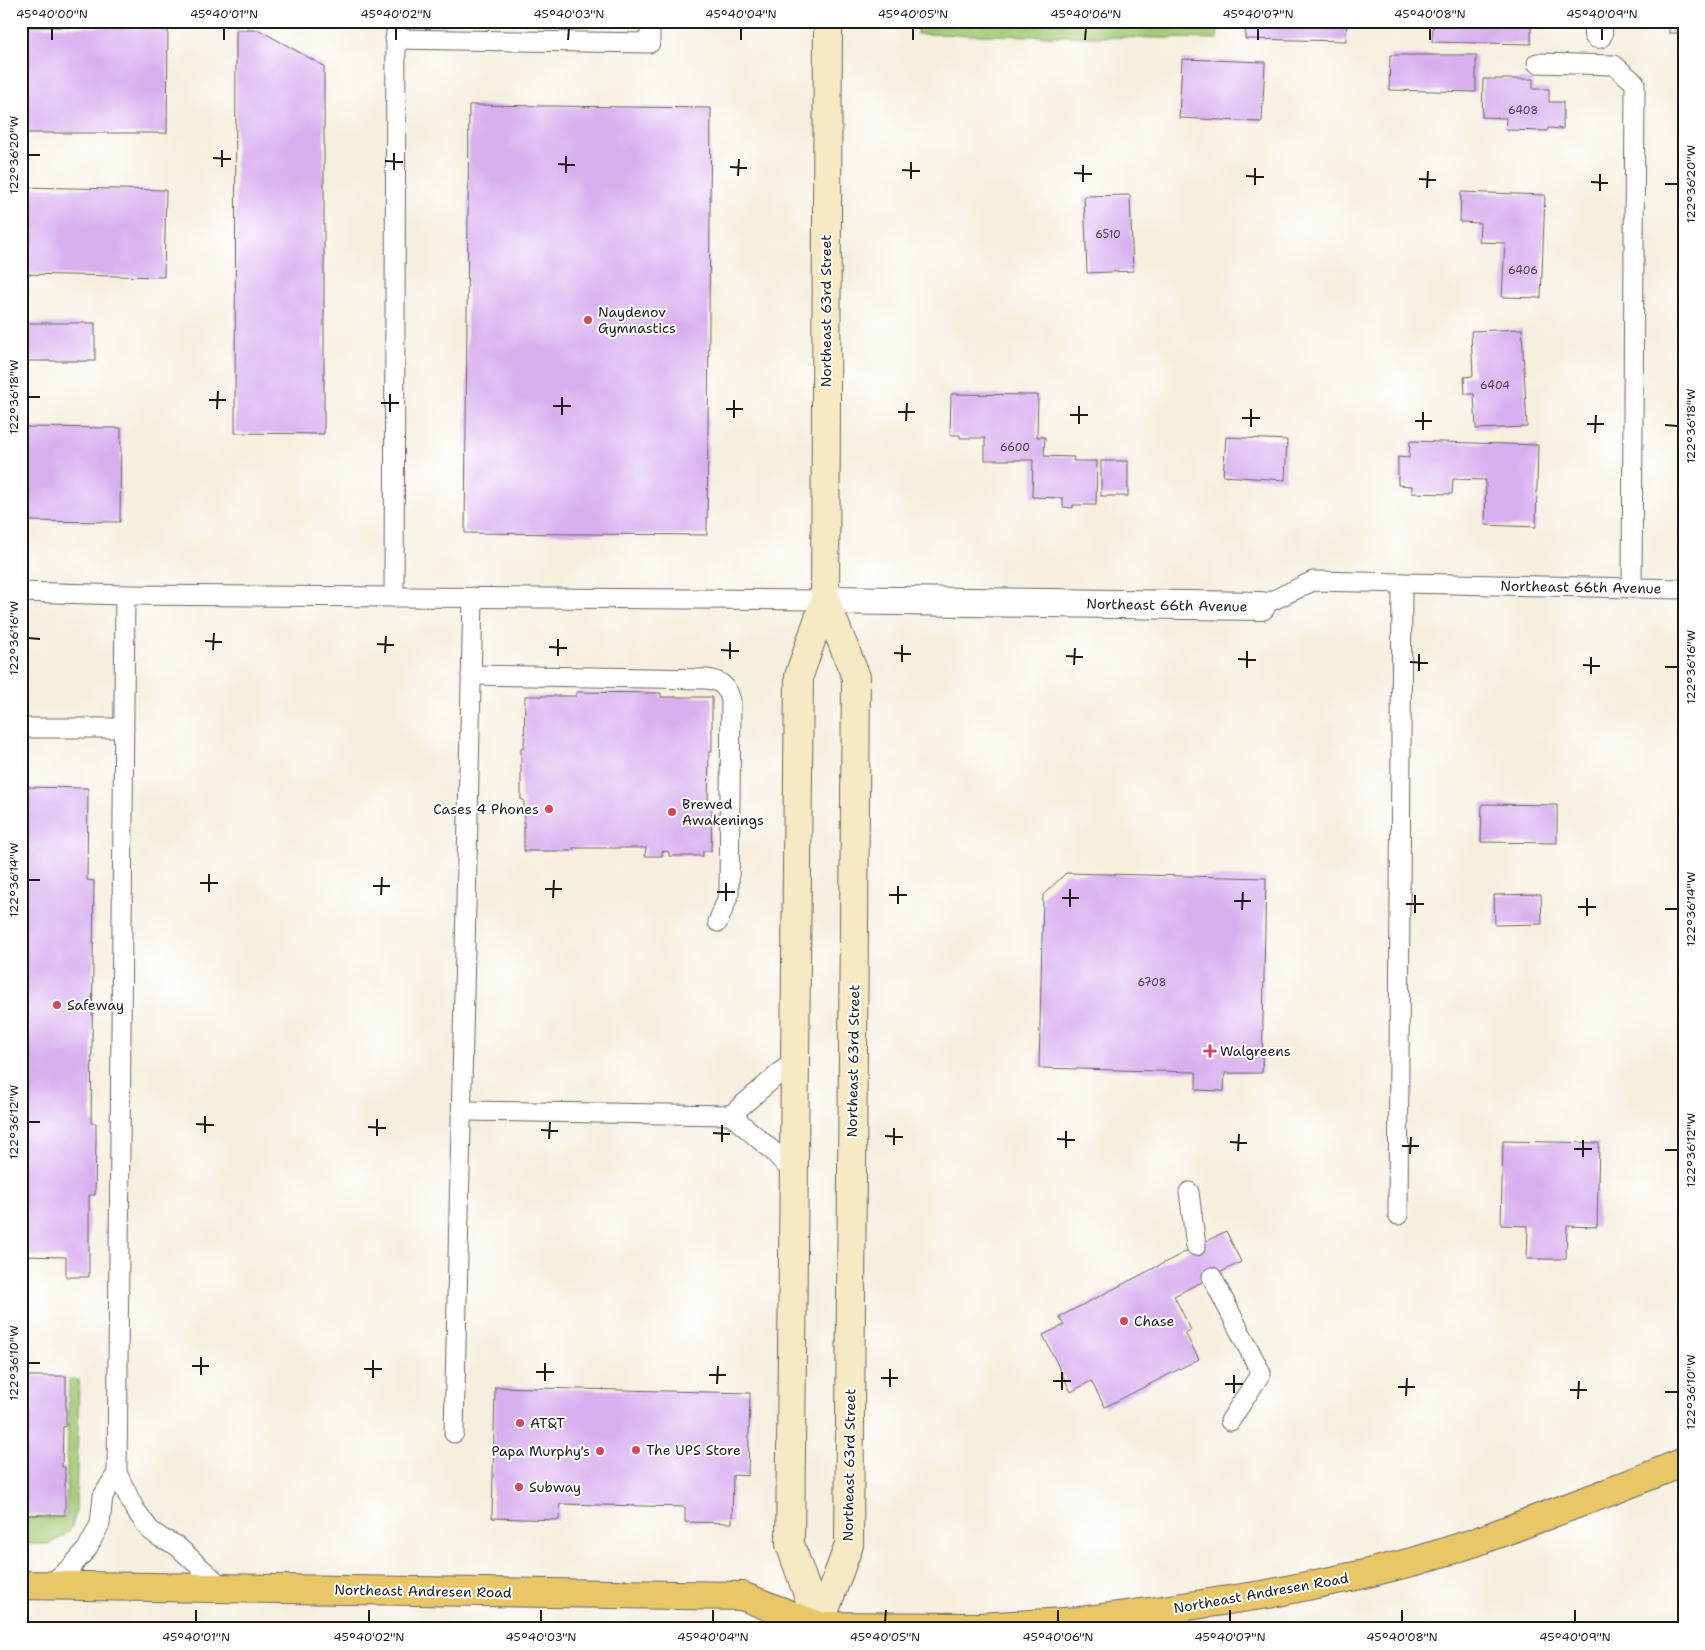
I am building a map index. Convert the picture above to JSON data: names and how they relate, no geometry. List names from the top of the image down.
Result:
{
  "streets": {
    "main road": ["Northeast 63rd Street", "Northeast Andresen Road"],
    "street": ["Northeast 66th Avenue"]
  },
  "crossings": [
    ["Northeast 63rd Street", "Northeast 66th Avenue"],
    ["Northeast 63rd Street", "Northeast Andresen Road"]
  ],
  "places": {
    "other": [
      "Naydenov Gymnastics",
      "Cases 4 Phones",
      "Brewed Awakenings",
      "Safeway",
      "Chase",
      "AT&T",
      "The UPS Store",
      "Papa Murphy's",
      "Subway"
    ],
    "health": ["Walgreens"]
  },
  "house_numbers": [
    "6408",
    "6510",
    "6406",
    "6404",
    "6600",
    "6708"
  ],
  "coordinates": [
    "45°40'00\"N",
    "45°40'01\"N",
    "45°40'02\"N",
    "45°40'03\"N",
    "45°40'04\"N",
    "45°40'05\"N",
    "45°40'06\"N",
    "45°40'07\"N",
    "45°40'08\"N",
    "45°40'09\"N",
    "122°36'20\"W",
    "122°36'18\"W",
    "122°36'16\"W",
    "122°36'14\"W",
    "122°36'12\"W",
    "122°36'10\"W"
  ]
}
